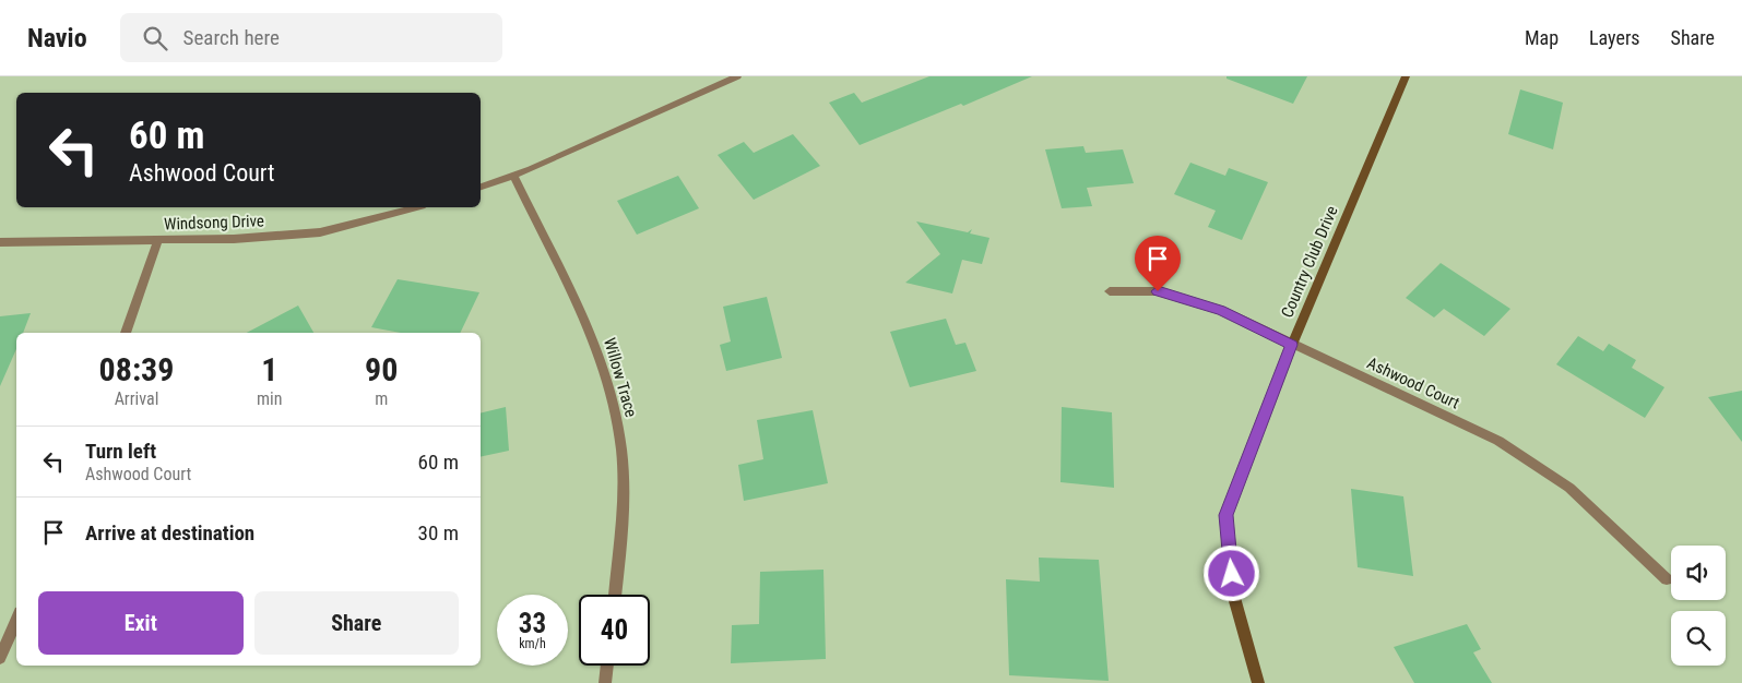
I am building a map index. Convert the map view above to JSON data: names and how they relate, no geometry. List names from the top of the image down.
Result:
{
  "streets": {
    "street": [
      "Windsong Drive",
      "Country Club Drive",
      "Willow Trace",
      "Ashwood Court"
    ]
  },
  "crossings": [
    ["Country Club Drive", "Ashwood Court"]
  ],
  "page": {
    "header": "Navio",
    "search": "Search here",
    "nav": ["Map", "Layers", "Share"],
    "turn": ["60 m", "Ashwood Court"],
    "eta": [
      "08:39",
      "Arrival",
      "1",
      "min",
      "90",
      "m"
    ],
    "list": [
      {
        "name": "Turn left",
        "note": "Ashwood Court",
        "value": "60 m"
      },
      {
        "name": "Arrive at destination",
        "value": "30 m"
      }
    ],
    "buttons": ["Exit", "Share"],
    "speed": "33 km/h",
    "limit": "40"
  }
}
